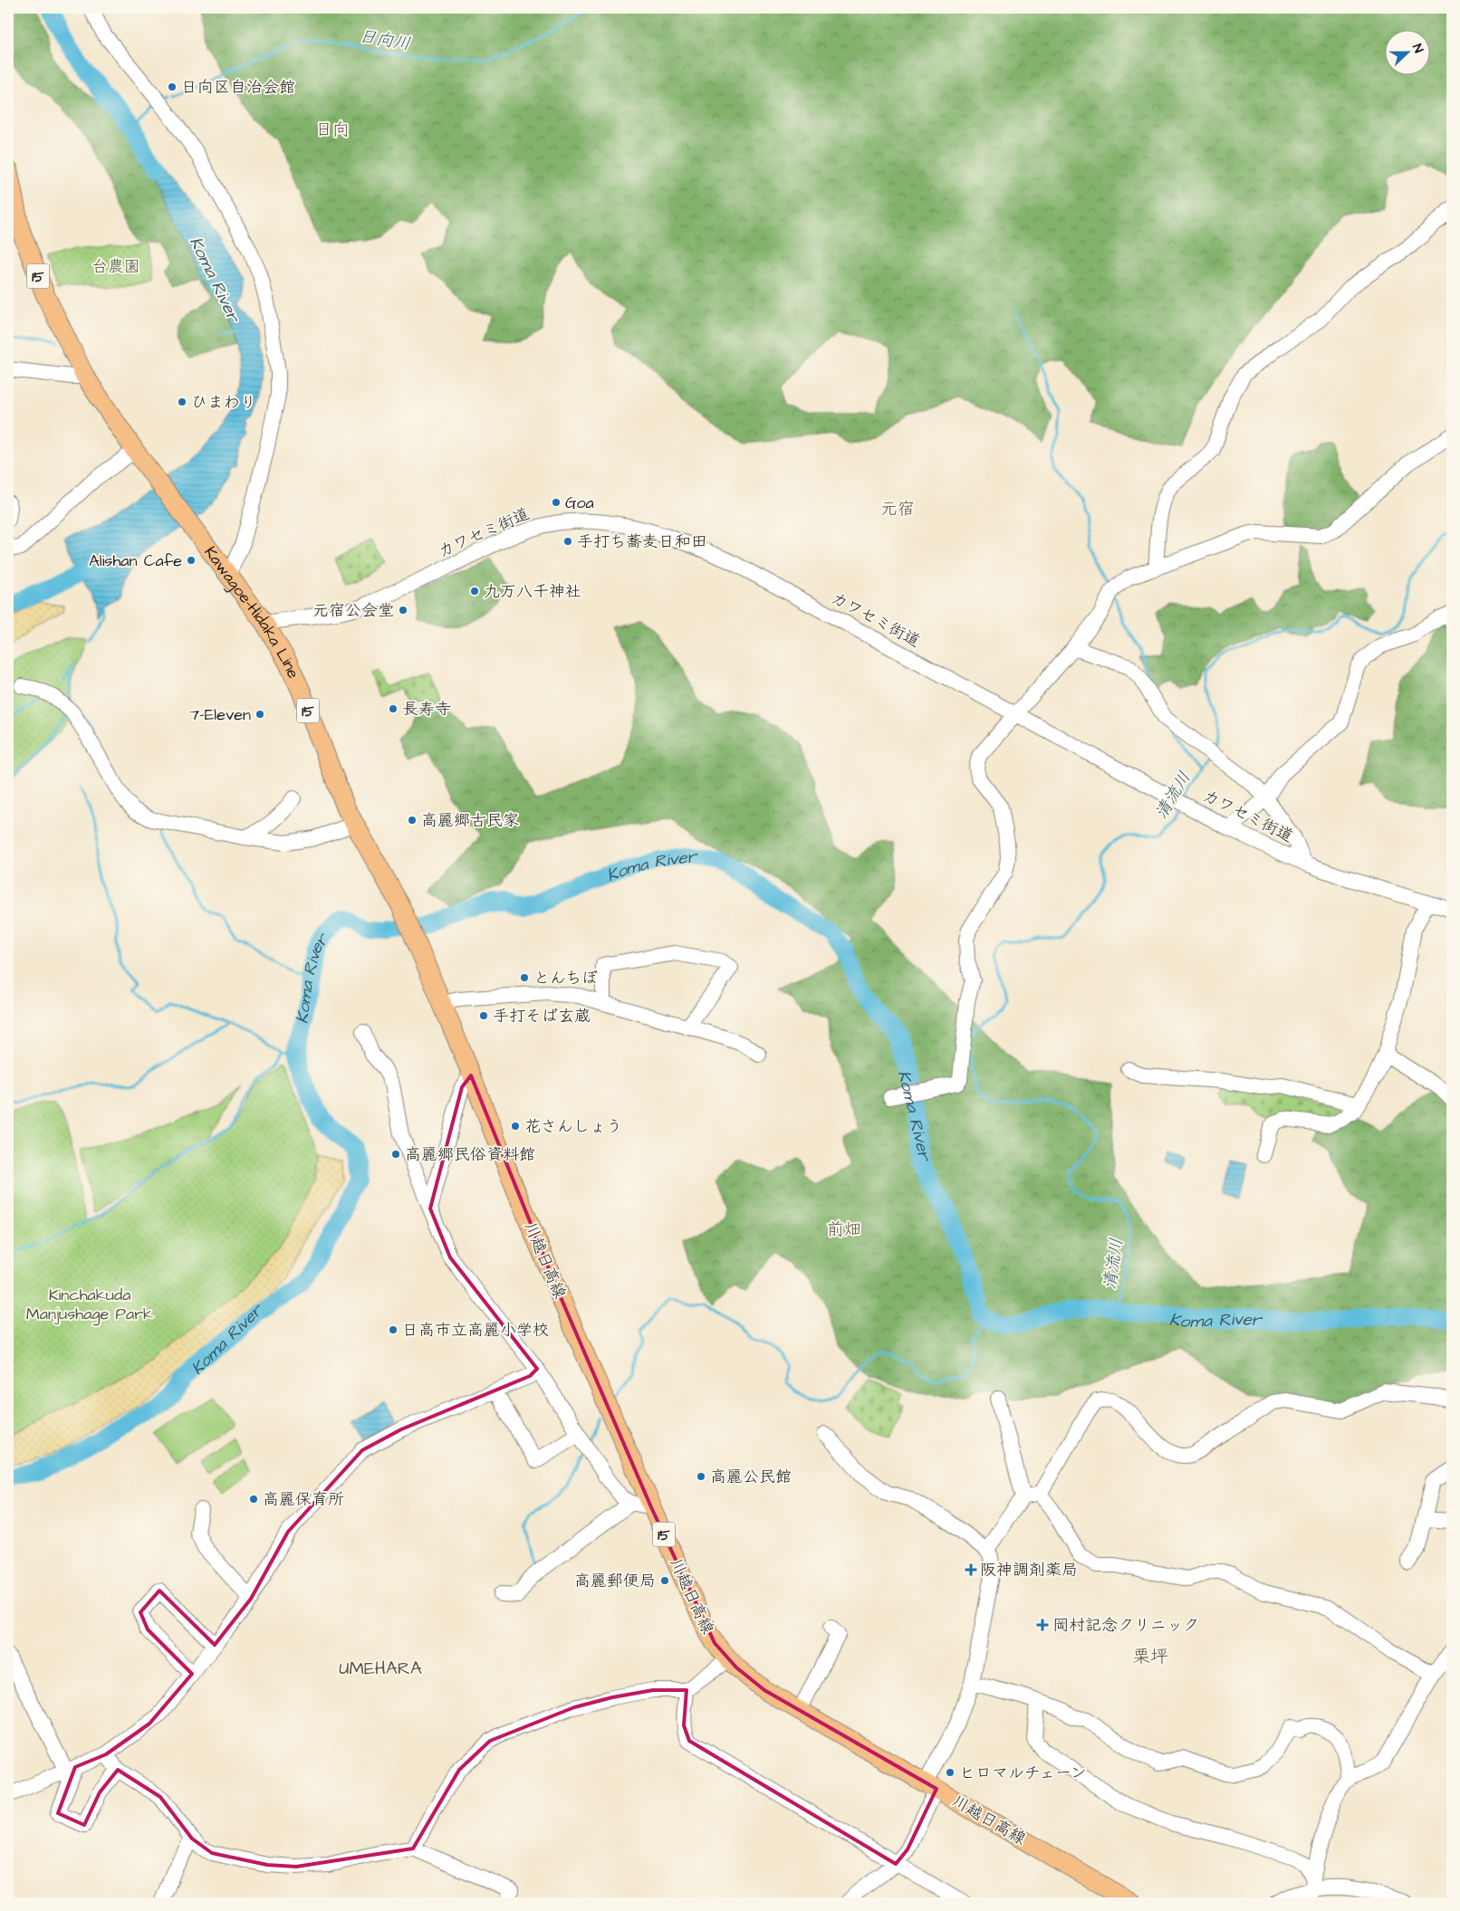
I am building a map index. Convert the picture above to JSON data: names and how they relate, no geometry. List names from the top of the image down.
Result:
{
  "streets": {
    "main road": ["15", "Kawagoe-Hidaka Line", "川越日高線"],
    "street": ["カワセミ街道"]
  },
  "crossings": [
    ["15", "Kawagoe-Hidaka Line"],
    ["カワセミ街道", "Kawagoe-Hidaka Line"],
    ["Kawagoe-Hidaka Line", "川越日高線"]
  ],
  "districts": [
    "日向",
    "元宿",
    "前畑",
    "栗坪",
    "UMEHARA"
  ],
  "water": ["日向川", "Koma River", "清流川"],
  "parks": ["台農園", "Kinchakuda Manjushage Park"],
  "places": {
    "other": [
      "日向区自治会館",
      "ひまわり",
      "Goa",
      "手打ち蕎麦日和田",
      "Alishan Cafe",
      "九万八千神社",
      "元宿公会堂",
      "長寿寺",
      "7-Eleven",
      "高麗郷古民家",
      "とんちぼ",
      "手打そば玄蔵",
      "花さんしょう",
      "高麗郷民俗資料館",
      "日高市立高麗小学校",
      "高麗公民館",
      "高麗保育所",
      "高麗郵便局",
      "ヒロマルチェーン"
    ],
    "health": ["阪神調剤薬局", "岡村記念クリニック"]
  },
  "north": "right"
}
